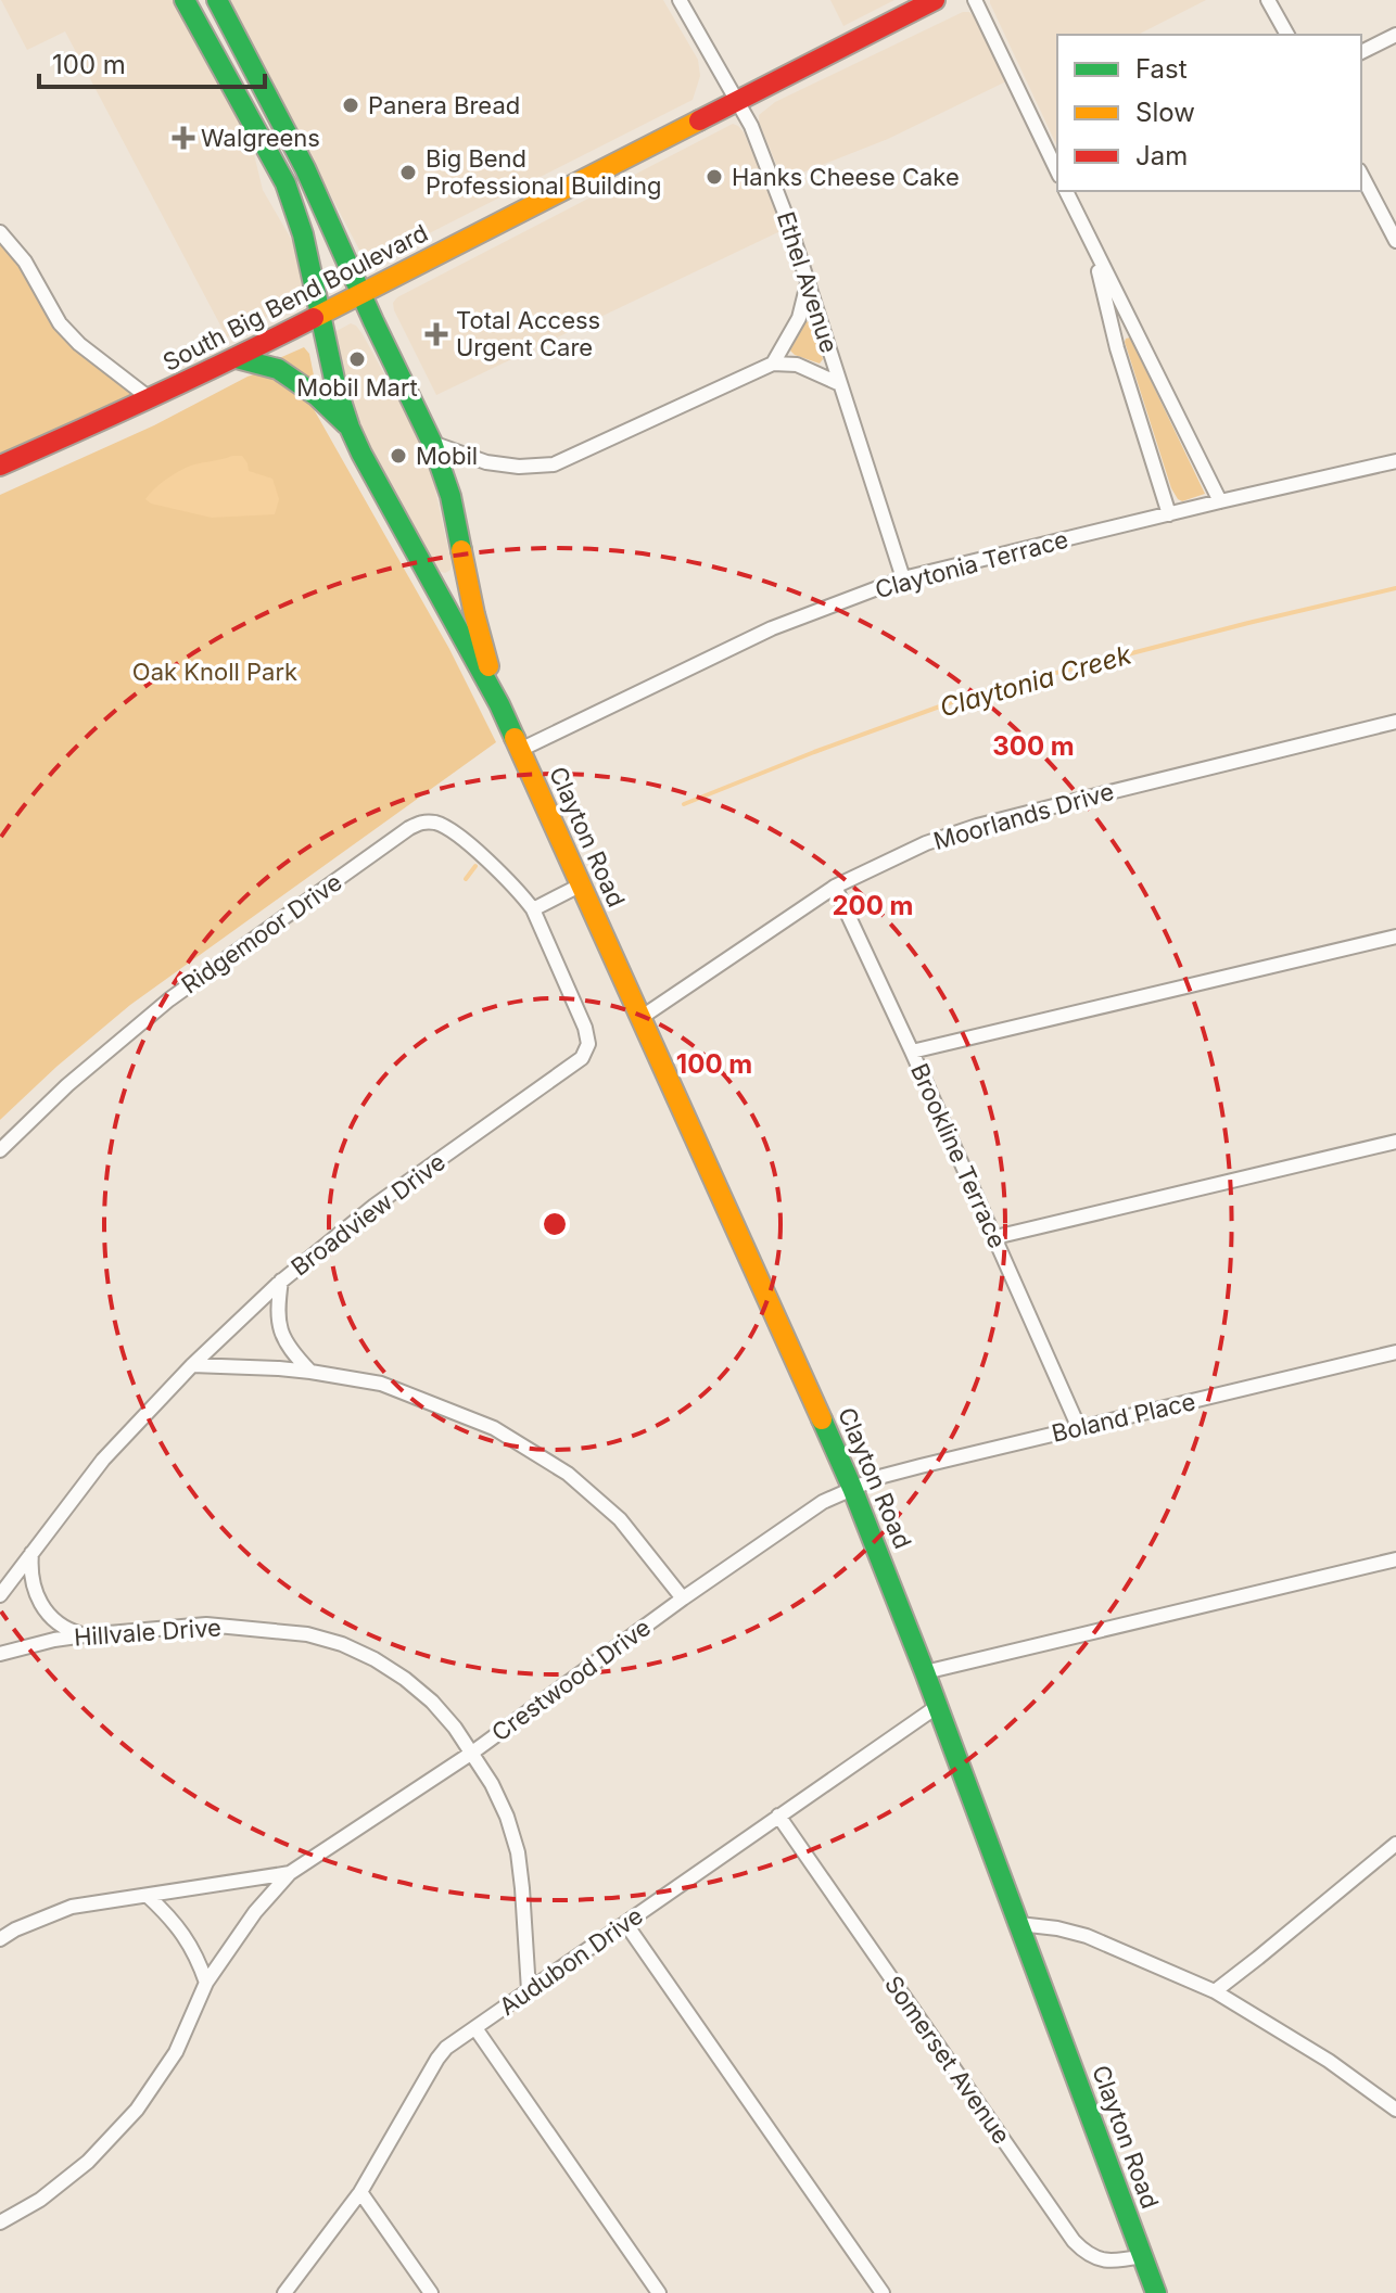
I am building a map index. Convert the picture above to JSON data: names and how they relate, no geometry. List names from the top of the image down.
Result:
{
  "streets": {
    "main road": ["South Big Bend Boulevard", "Clayton Road"],
    "street": [
      "Ethel Avenue",
      "Claytonia Terrace",
      "Moorlands Drive",
      "Ridgemoor Drive",
      "Brookline Terrace",
      "Broadview Drive",
      "Boland Place",
      "Hillvale Drive",
      "Crestwood Drive",
      "Audubon Drive",
      "Somerset Avenue"
    ]
  },
  "crossings": [
    ["Ethel Avenue", "South Big Bend Boulevard"],
    ["Ethel Avenue", "Claytonia Terrace"],
    ["South Big Bend Boulevard", "Clayton Road"],
    ["Claytonia Terrace", "Clayton Road"],
    ["Moorlands Drive", "Clayton Road"],
    ["Moorlands Drive", "Brookline Terrace"],
    ["Clayton Road", "Boland Place"],
    ["Clayton Road", "Crestwood Drive"],
    ["Clayton Road", "Audubon Drive"],
    ["Clayton Road", "Somerset Avenue"],
    ["Ridgemoor Drive", "Broadview Drive"],
    ["Brookline Terrace", "Boland Place"],
    ["Boland Place", "Crestwood Drive"],
    ["Hillvale Drive", "Crestwood Drive"],
    ["Hillvale Drive", "Audubon Drive"],
    ["Audubon Drive", "Somerset Avenue"]
  ],
  "water": ["Claytonia Creek"],
  "parks": ["Oak Knoll Park"],
  "places": {
    "other": [
      "Panera Bread",
      "Big Bend Professional Building",
      "Hanks Cheese Cake",
      "Mobil Mart",
      "Mobil"
    ],
    "health": ["Walgreens", "Total Access Urgent Care"]
  },
  "legend": ["Fast", "Slow", "Jam"],
  "scale_bar": "100 m",
  "rings": ["300 m", "200 m", "100 m"]
}
